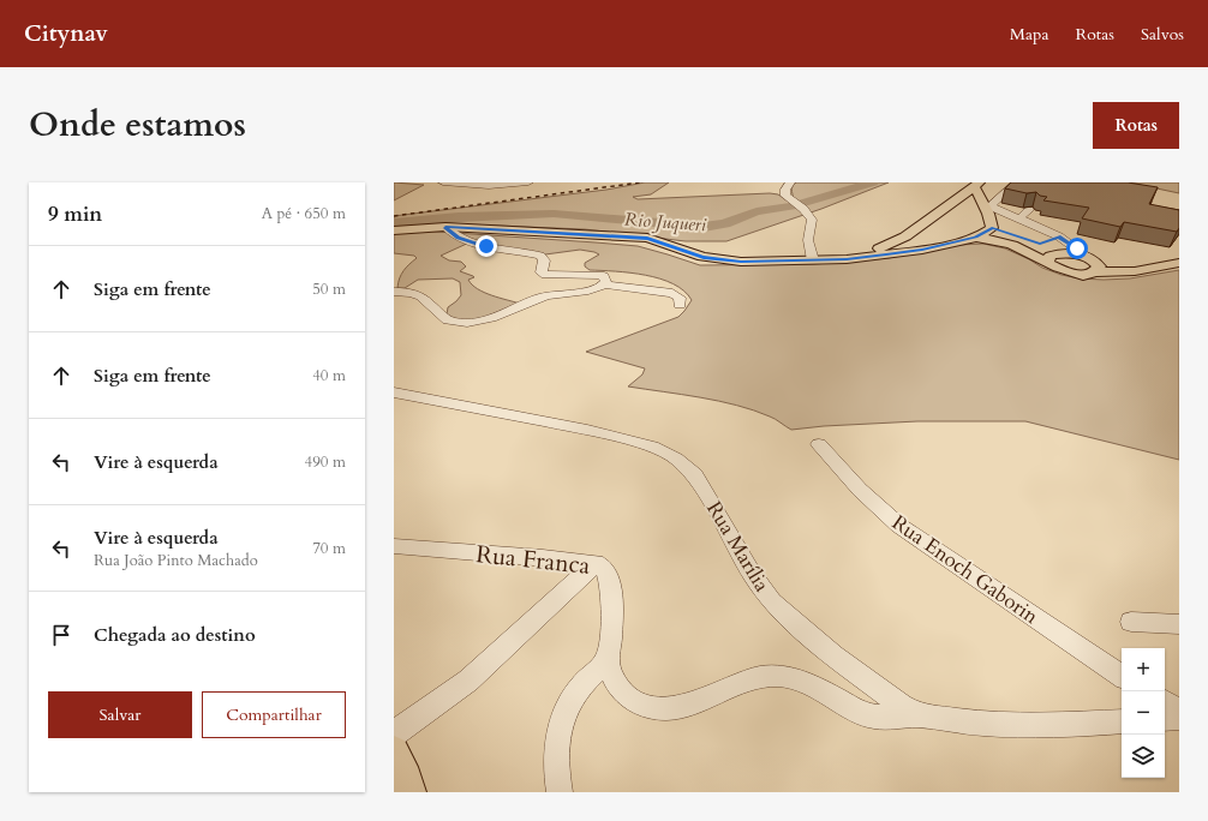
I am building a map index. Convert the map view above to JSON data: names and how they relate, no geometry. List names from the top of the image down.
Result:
{
  "streets": {
    "street": ["Rua Marília", "Rua Franca", "Rua Enoch Gaborin"]
  },
  "water": ["Rio Juqueri"],
  "page": {
    "header": "Citynav",
    "nav": ["Mapa", "Rotas", "Salvos"],
    "title": "Onde estamos",
    "buttons": [
      "Rotas",
      ["Salvar", "Compartilhar"]
    ],
    "heading": ["9 min", "A pé · 650 m"],
    "list": [
      ["Siga em frente", "50 m"],
      ["Siga em frente", "40 m"],
      ["Vire à esquerda", "490 m"],
      ["Vire à esquerda", "Rua João Pinto Machado", "70 m"],
      "Chegada ao destino"
    ],
    "map_buttons": ["+", "−"]
  }
}
